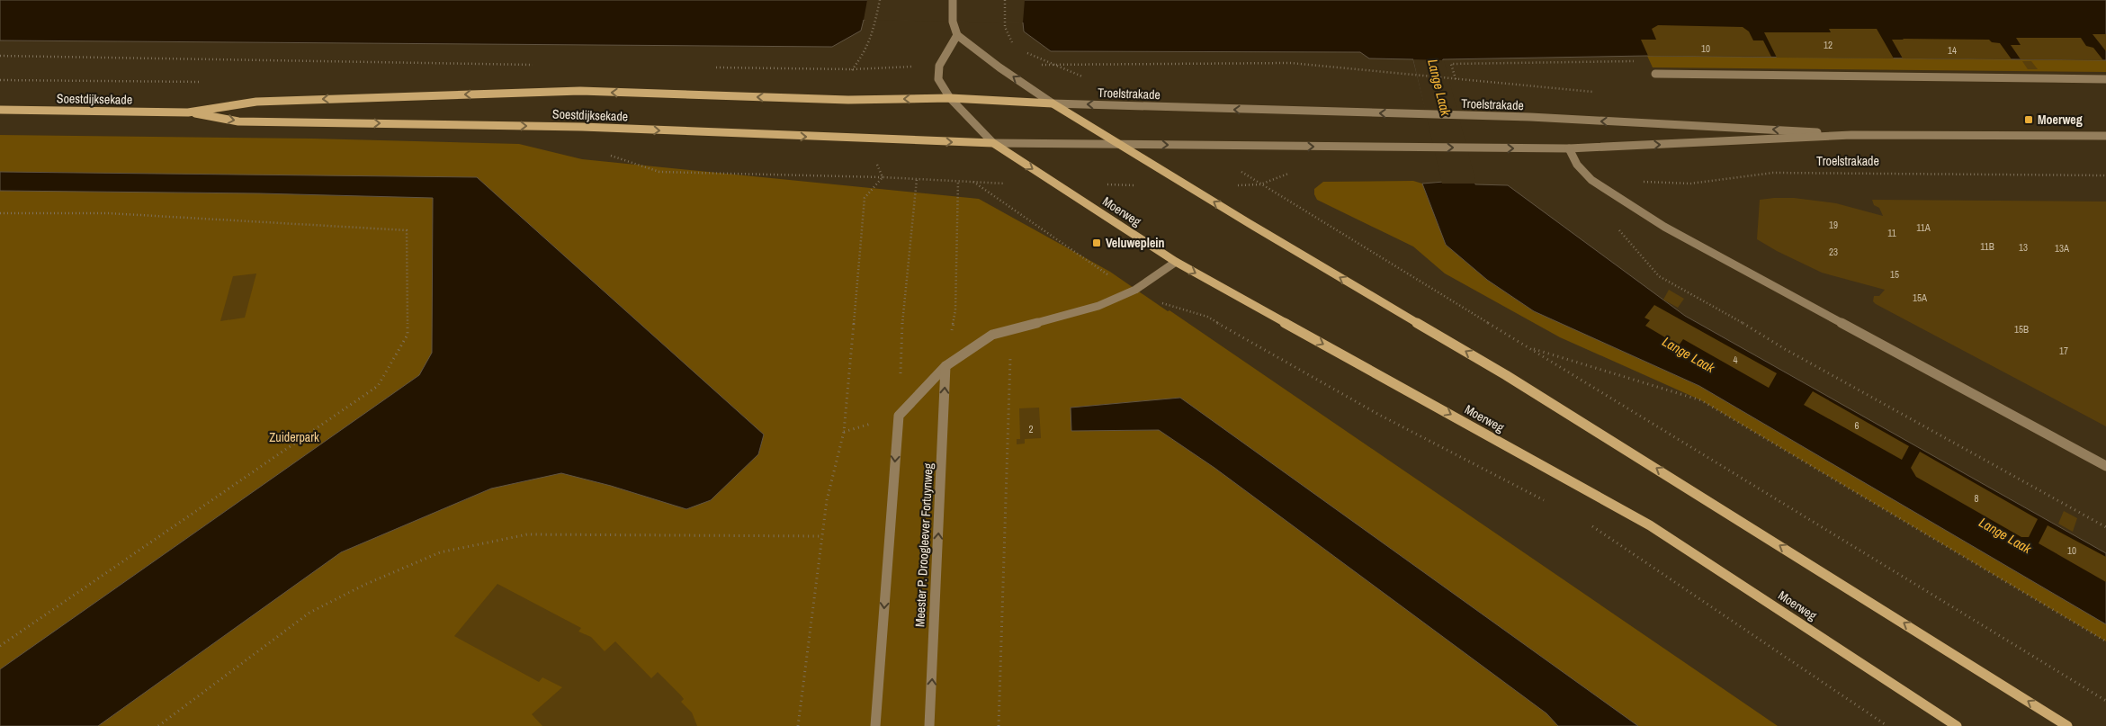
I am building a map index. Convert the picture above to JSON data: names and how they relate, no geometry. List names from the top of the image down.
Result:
{
  "streets": {
    "main road": ["Soestdijksekade", "Moerweg"],
    "street": ["Troelstrakade", "Meester P. Droogleever Fortuynweg"]
  },
  "crossings": [
    ["Soestdijksekade", "Moerweg"]
  ],
  "water": ["Lange Laak"],
  "parks": ["Zuiderpark"],
  "places": {
    "transit": ["Moerweg", "Veluweplein"]
  },
  "house_numbers": [
    "12",
    "10",
    "14",
    "19",
    "11A",
    "11",
    "11B",
    "13",
    "13A",
    "23",
    "15",
    "15A",
    "15B",
    "17",
    "4",
    "6",
    "2",
    "8",
    "10"
  ]
}
